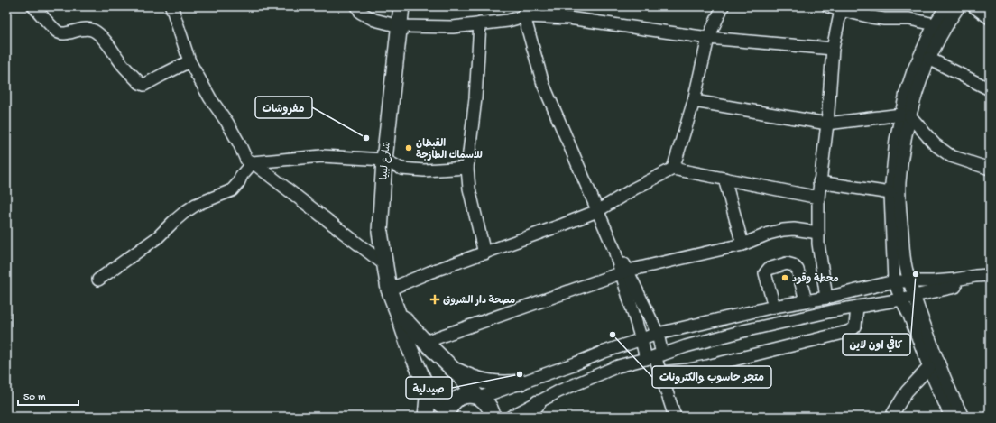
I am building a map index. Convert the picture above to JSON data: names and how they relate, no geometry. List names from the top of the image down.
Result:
{
  "streets": {
    "main road": ["شارع ليبيا"]
  },
  "places": {
    "other": [
      "مفروشات",
      "القبطان للاسماك الطازجة",
      "كافي اون لاين",
      "محطة وقود",
      "متجر حاسوب والكترونات",
      "صيدلية"
    ],
    "health": ["مصحة دار الشروق"]
  },
  "scale_bar": "50 m"
}
